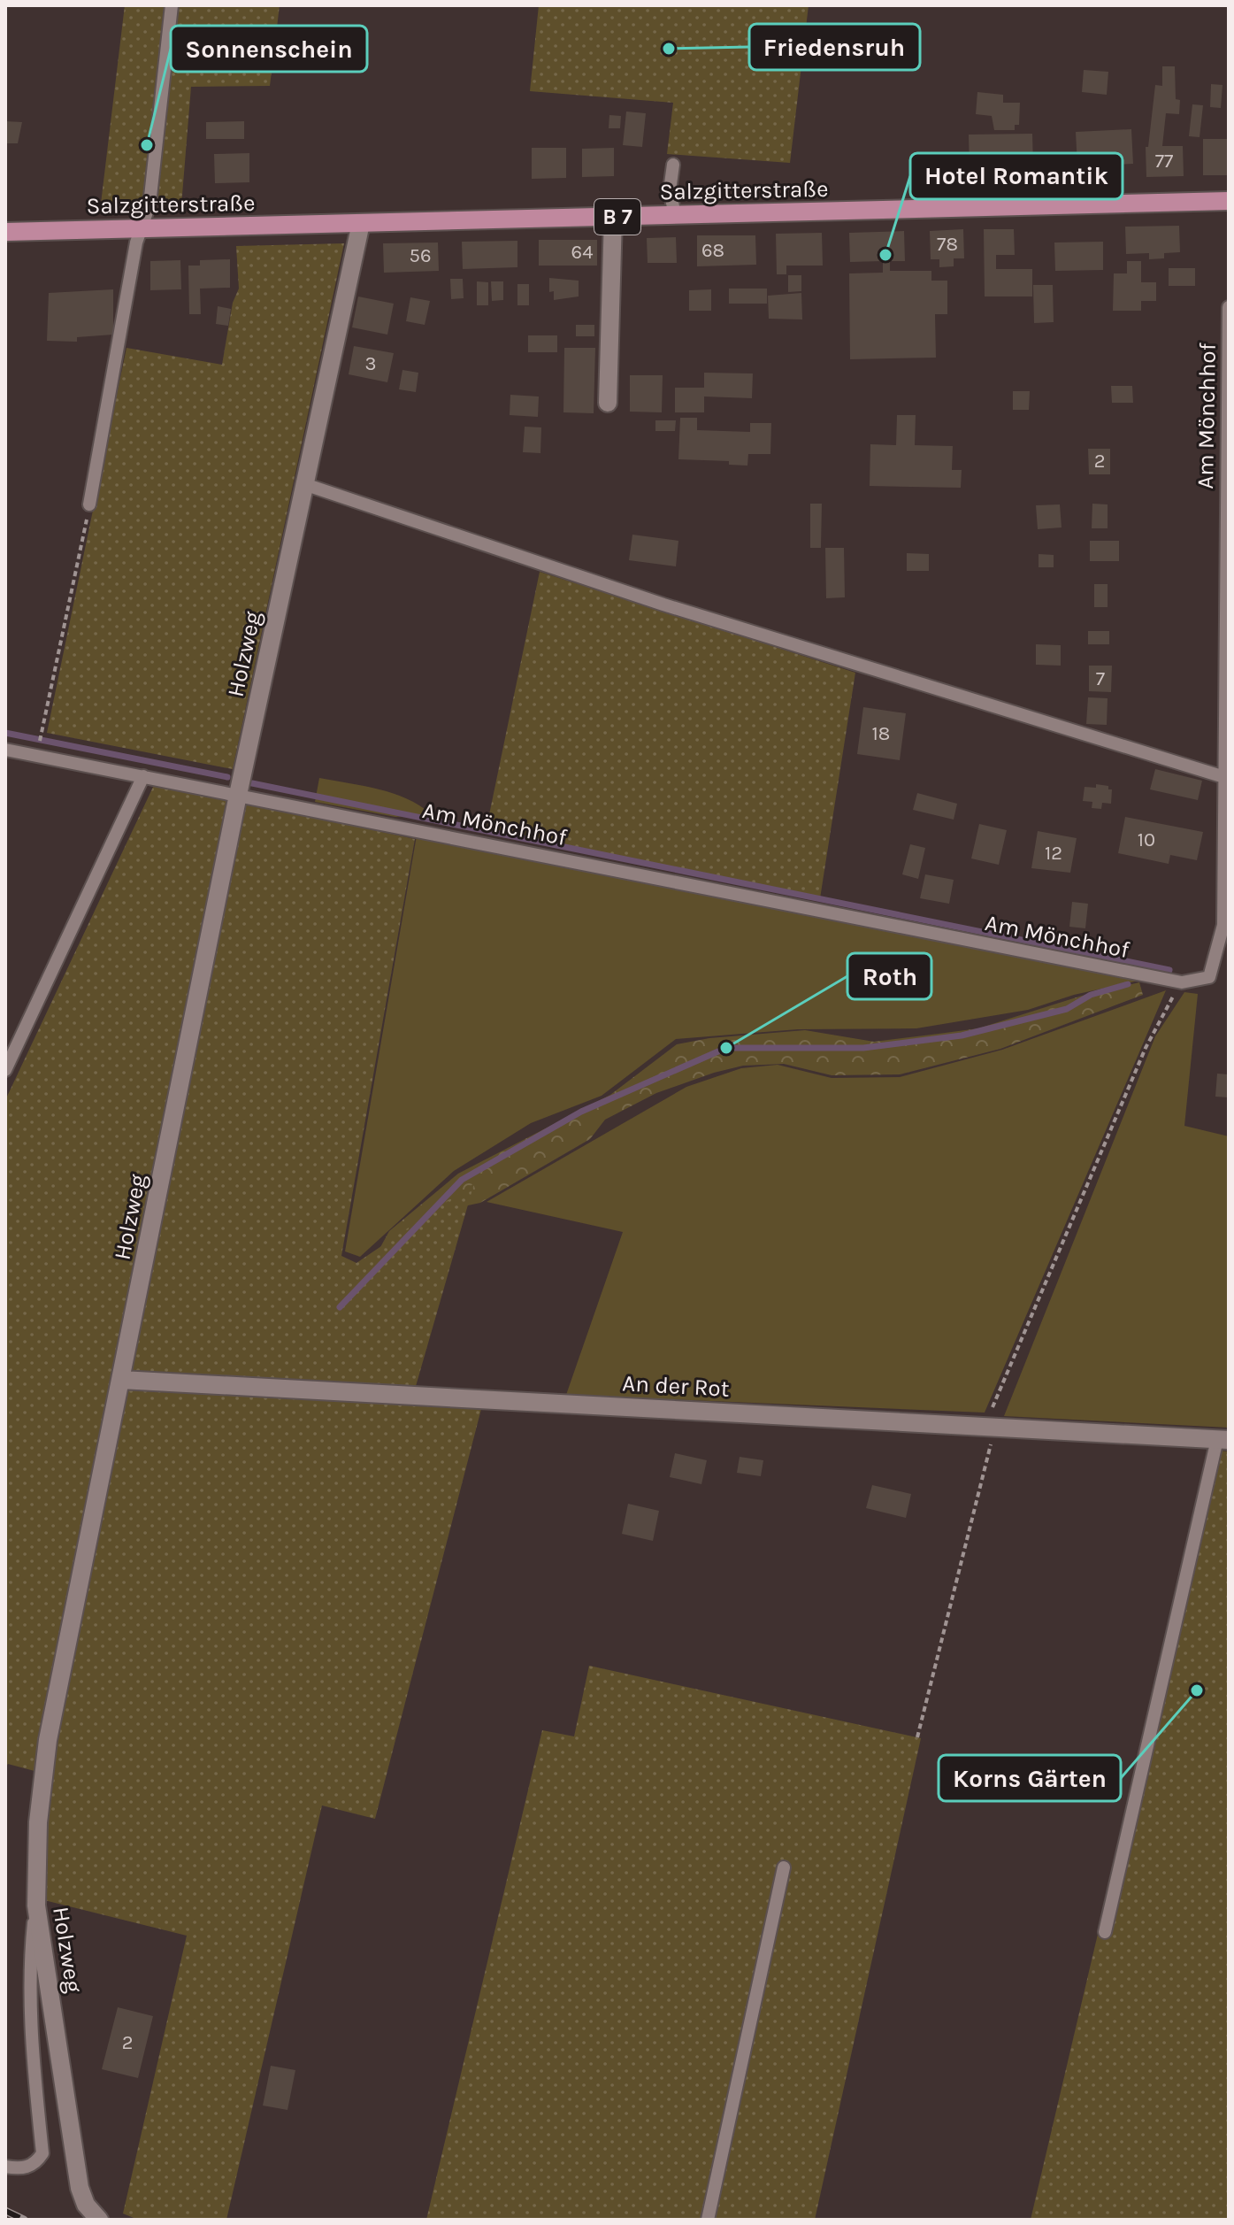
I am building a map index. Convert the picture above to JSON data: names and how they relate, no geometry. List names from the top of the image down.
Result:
{
  "streets": {
    "main road": ["Salzgitterstraße", "B 7"],
    "street": ["Holzweg", "An der Rot"],
    "lane": ["Am Mönchhof"]
  },
  "crossings": [
    ["Salzgitterstraße", "Holzweg"],
    ["Am Mönchhof", "Holzweg"],
    ["Holzweg", "An der Rot"]
  ],
  "places": [
    "Friedensruh",
    "Sonnenschein",
    "Hotel Romantik",
    "Roth",
    "Korns Gärten"
  ],
  "house_numbers": [
    "77",
    "78",
    "68",
    "64",
    "56",
    "3",
    "2",
    "7",
    "18",
    "10",
    "12",
    "2"
  ]
}
